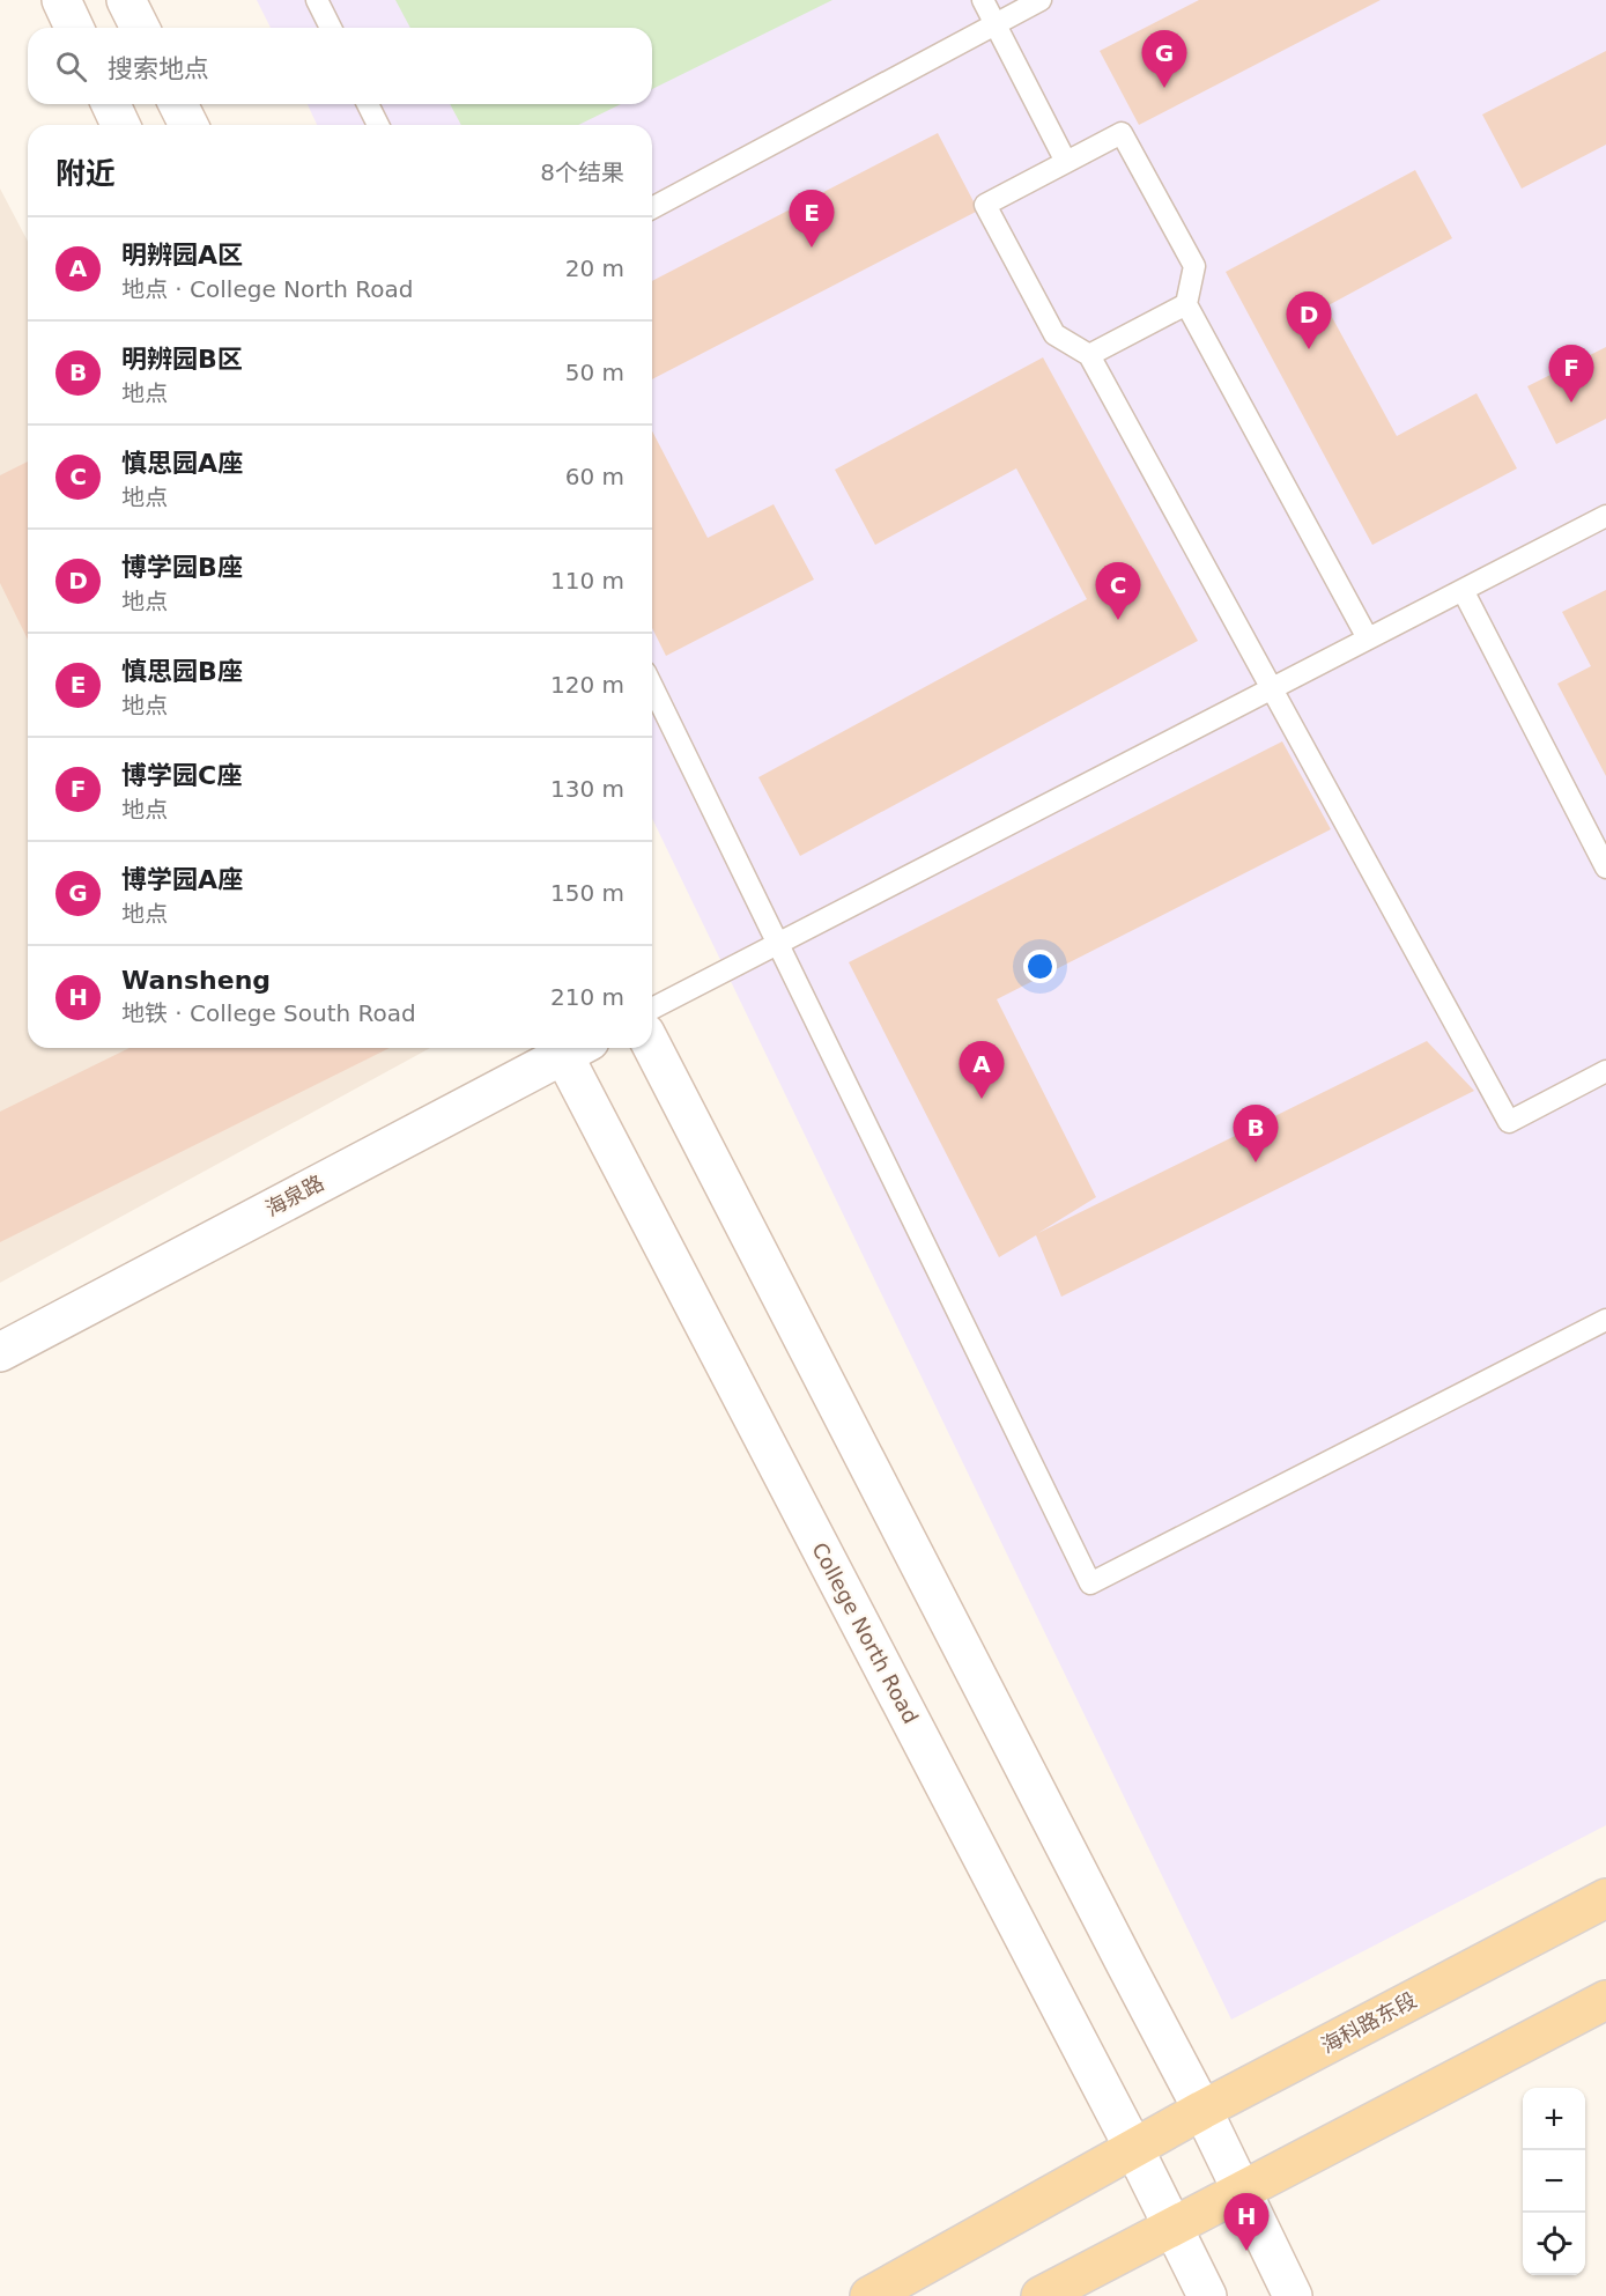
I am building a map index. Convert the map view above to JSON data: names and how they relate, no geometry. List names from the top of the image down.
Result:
{
  "streets": {
    "main road": ["海泉路", "College North Road", "海科路东段"]
  },
  "crossings": [
    ["College North Road", "海科路东段"]
  ],
  "page": {
    "search": "搜索地点",
    "pins": [
      "G",
      "E",
      "D",
      "F",
      "C",
      "A",
      "B",
      "H"
    ],
    "heading": ["附近", "8个结果"],
    "list": [
      {
        "mark": "A",
        "name": "明辨园A区",
        "note": "地点 · College North Road",
        "value": "20 m"
      },
      {
        "mark": "B",
        "name": "明辨园B区",
        "note": "地点",
        "value": "50 m"
      },
      {
        "mark": "C",
        "name": "慎思园A座",
        "note": "地点",
        "value": "60 m"
      },
      {
        "mark": "D",
        "name": "博学园B座",
        "note": "地点",
        "value": "110 m"
      },
      {
        "mark": "E",
        "name": "慎思园B座",
        "note": "地点",
        "value": "120 m"
      },
      {
        "mark": "F",
        "name": "博学园C座",
        "note": "地点",
        "value": "130 m"
      },
      {
        "mark": "G",
        "name": "博学园A座",
        "note": "地点",
        "value": "150 m"
      },
      {
        "mark": "H",
        "name": "Wansheng",
        "note": "地铁 · College South Road",
        "value": "210 m"
      }
    ],
    "map_buttons": ["+", "−"]
  }
}
